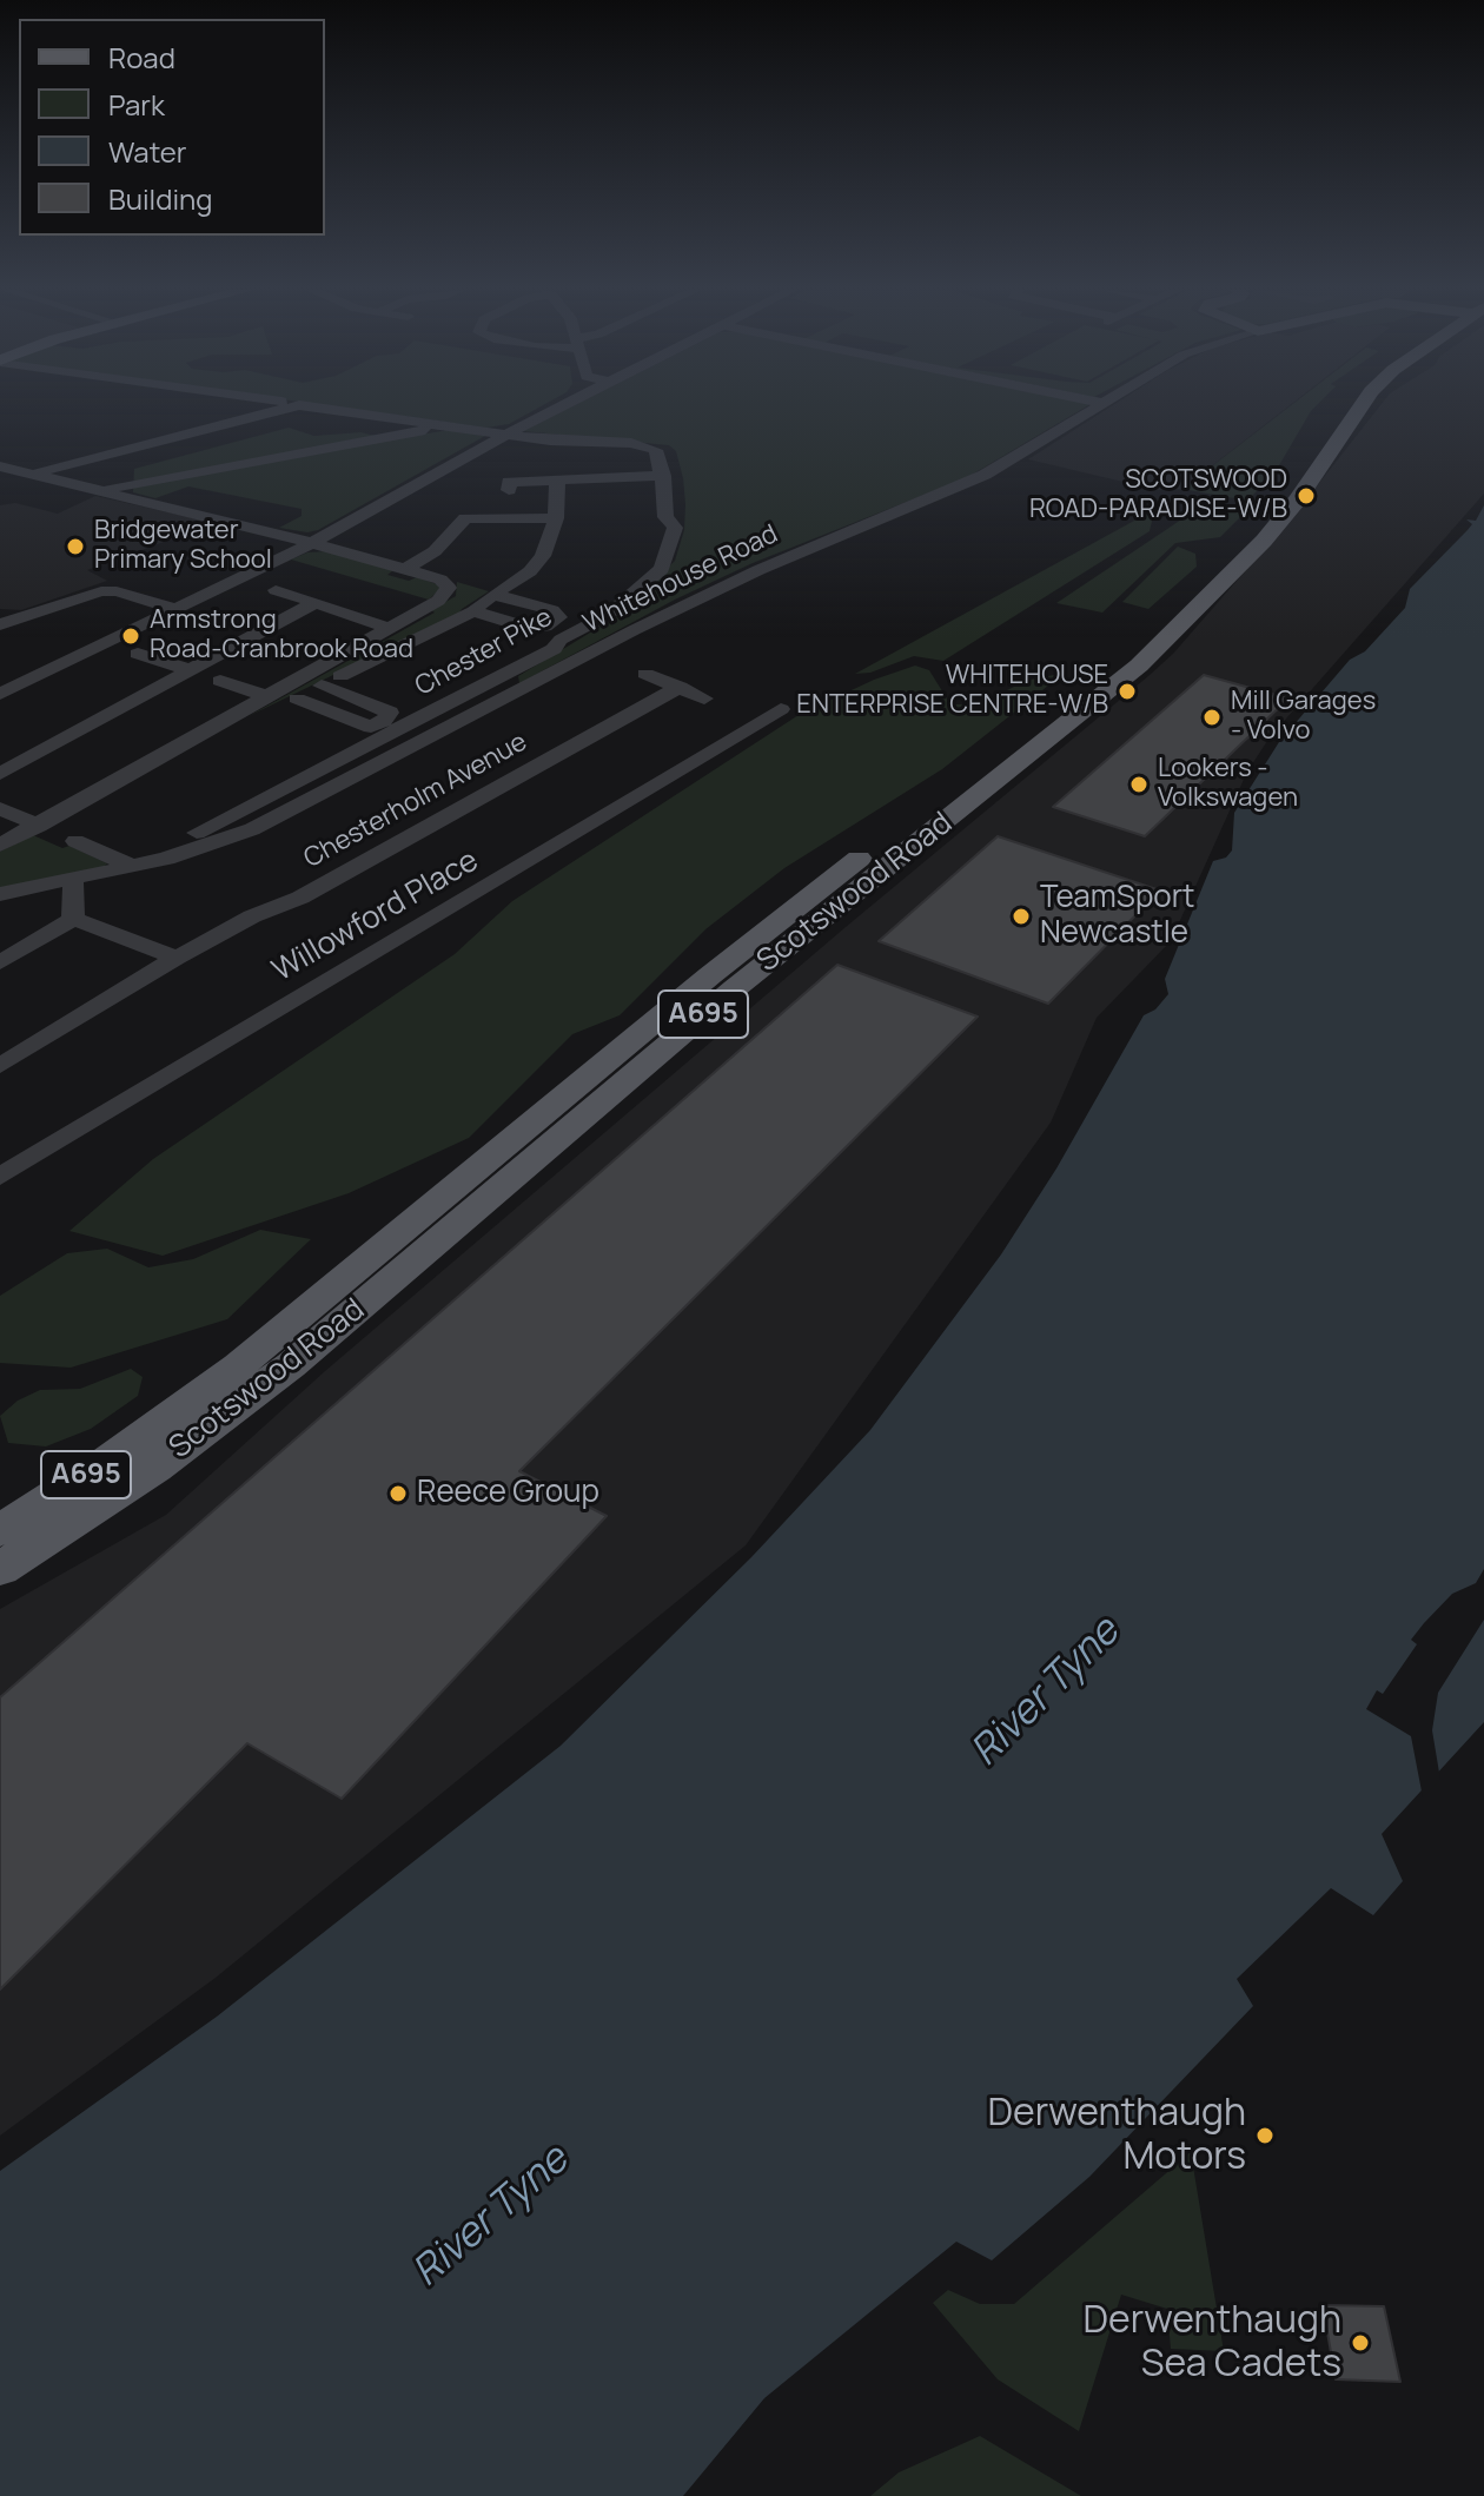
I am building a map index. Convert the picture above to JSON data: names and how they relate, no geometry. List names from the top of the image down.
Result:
{
  "streets": {
    "main road": ["Scotswood Road", "A695"],
    "street": [
      "Whitehouse Road",
      "Chester Pike",
      "Chesterholm Avenue",
      "Willowford Place"
    ]
  },
  "crossings": [
    ["Whitehouse Road", "Chester Pike"]
  ],
  "water": ["River Tyne"],
  "places": [
    "SCOTSWOOD ROAD-PARADISE-W/B",
    "Bridgewater Primary School",
    "Armstrong Road-Cranbrook Road",
    "WHITEHOUSE ENTERPRISE CENTRE-W/B",
    "Mill Garages - Volvo",
    "Lookers - Volkswagen",
    "TeamSport Newcastle",
    "Reece Group",
    "Derwenthaugh Motors",
    "Derwenthaugh Sea Cadets"
  ],
  "legend": [
    "Road",
    "Park",
    "Water",
    "Building"
  ]
}
